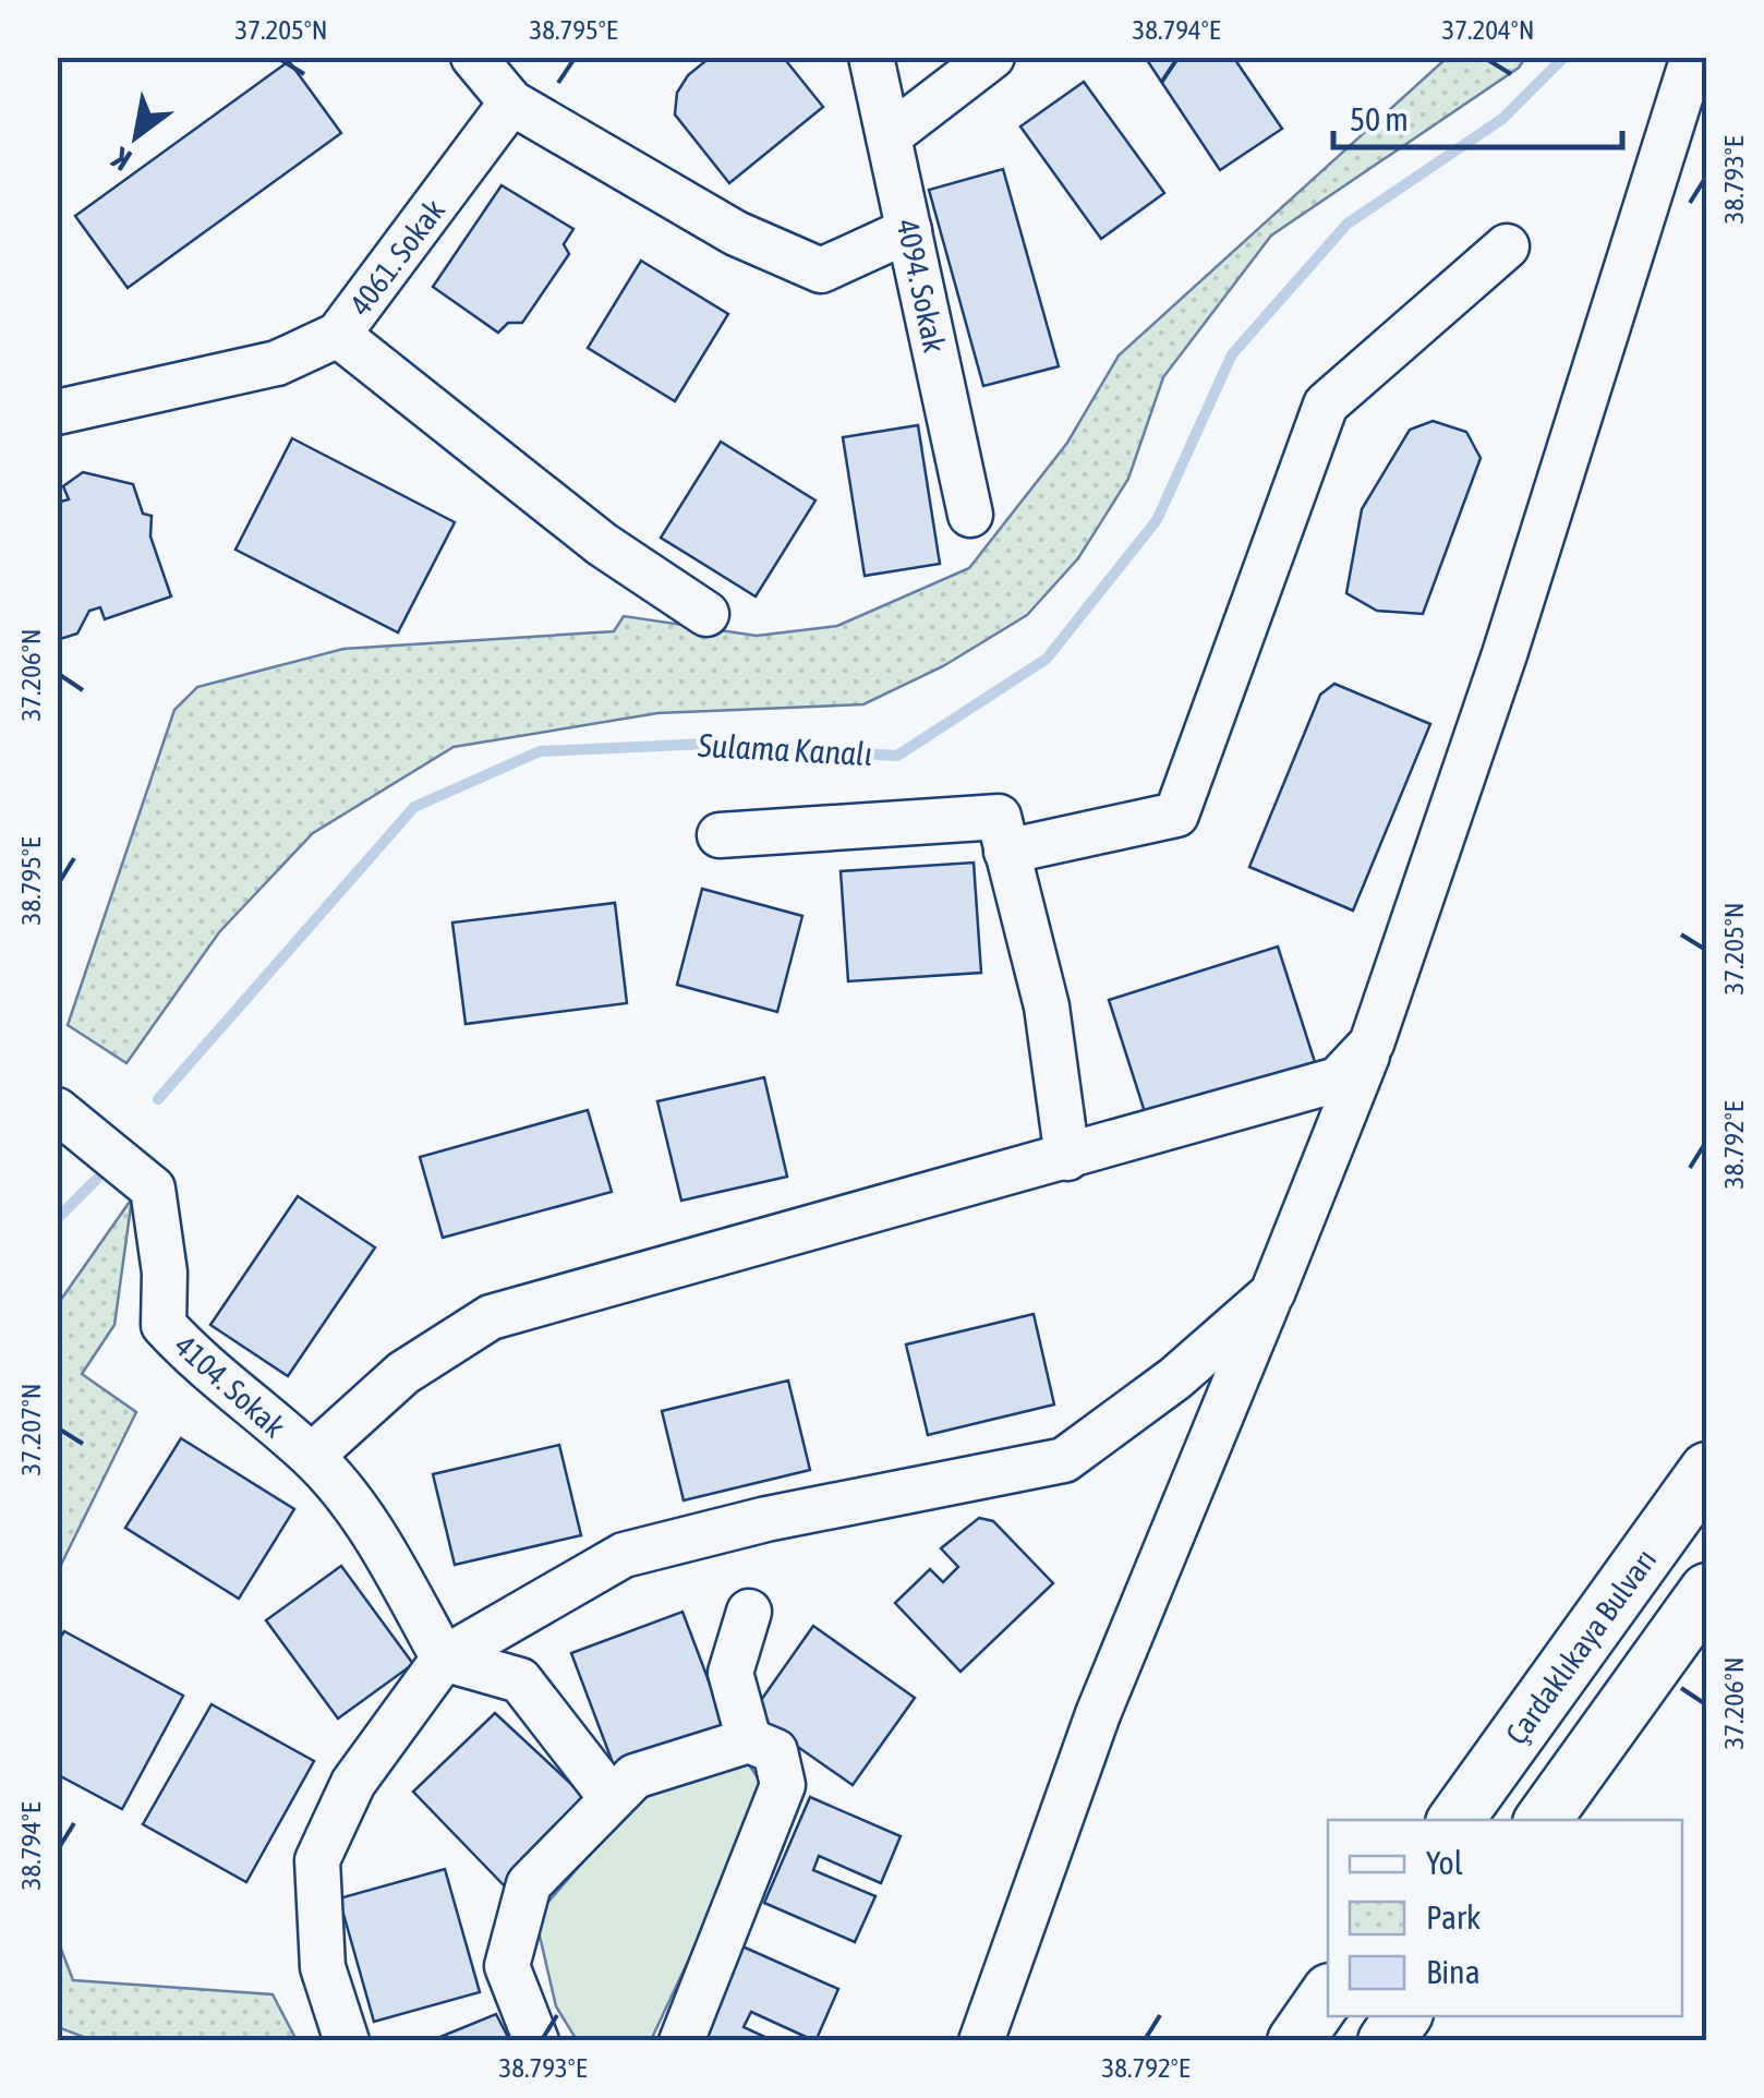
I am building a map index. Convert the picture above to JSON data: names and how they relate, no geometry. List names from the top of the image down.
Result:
{
  "streets": {
    "main road": ["Çardaklıkaya Bulvarı"],
    "street": ["4061. Sokak", "4094. Sokak", "4104. Sokak"]
  },
  "water": ["Sulama Kanalı"],
  "legend": ["Yol", "Park", "Bina"],
  "scale_bar": "50 m",
  "north": "bottom left",
  "coordinates": [
    "37.205°N",
    "38.795°E",
    "38.794°E",
    "37.204°N",
    "38.793°E",
    "37.206°N",
    "38.792°E",
    "37.207°N"
  ]
}
